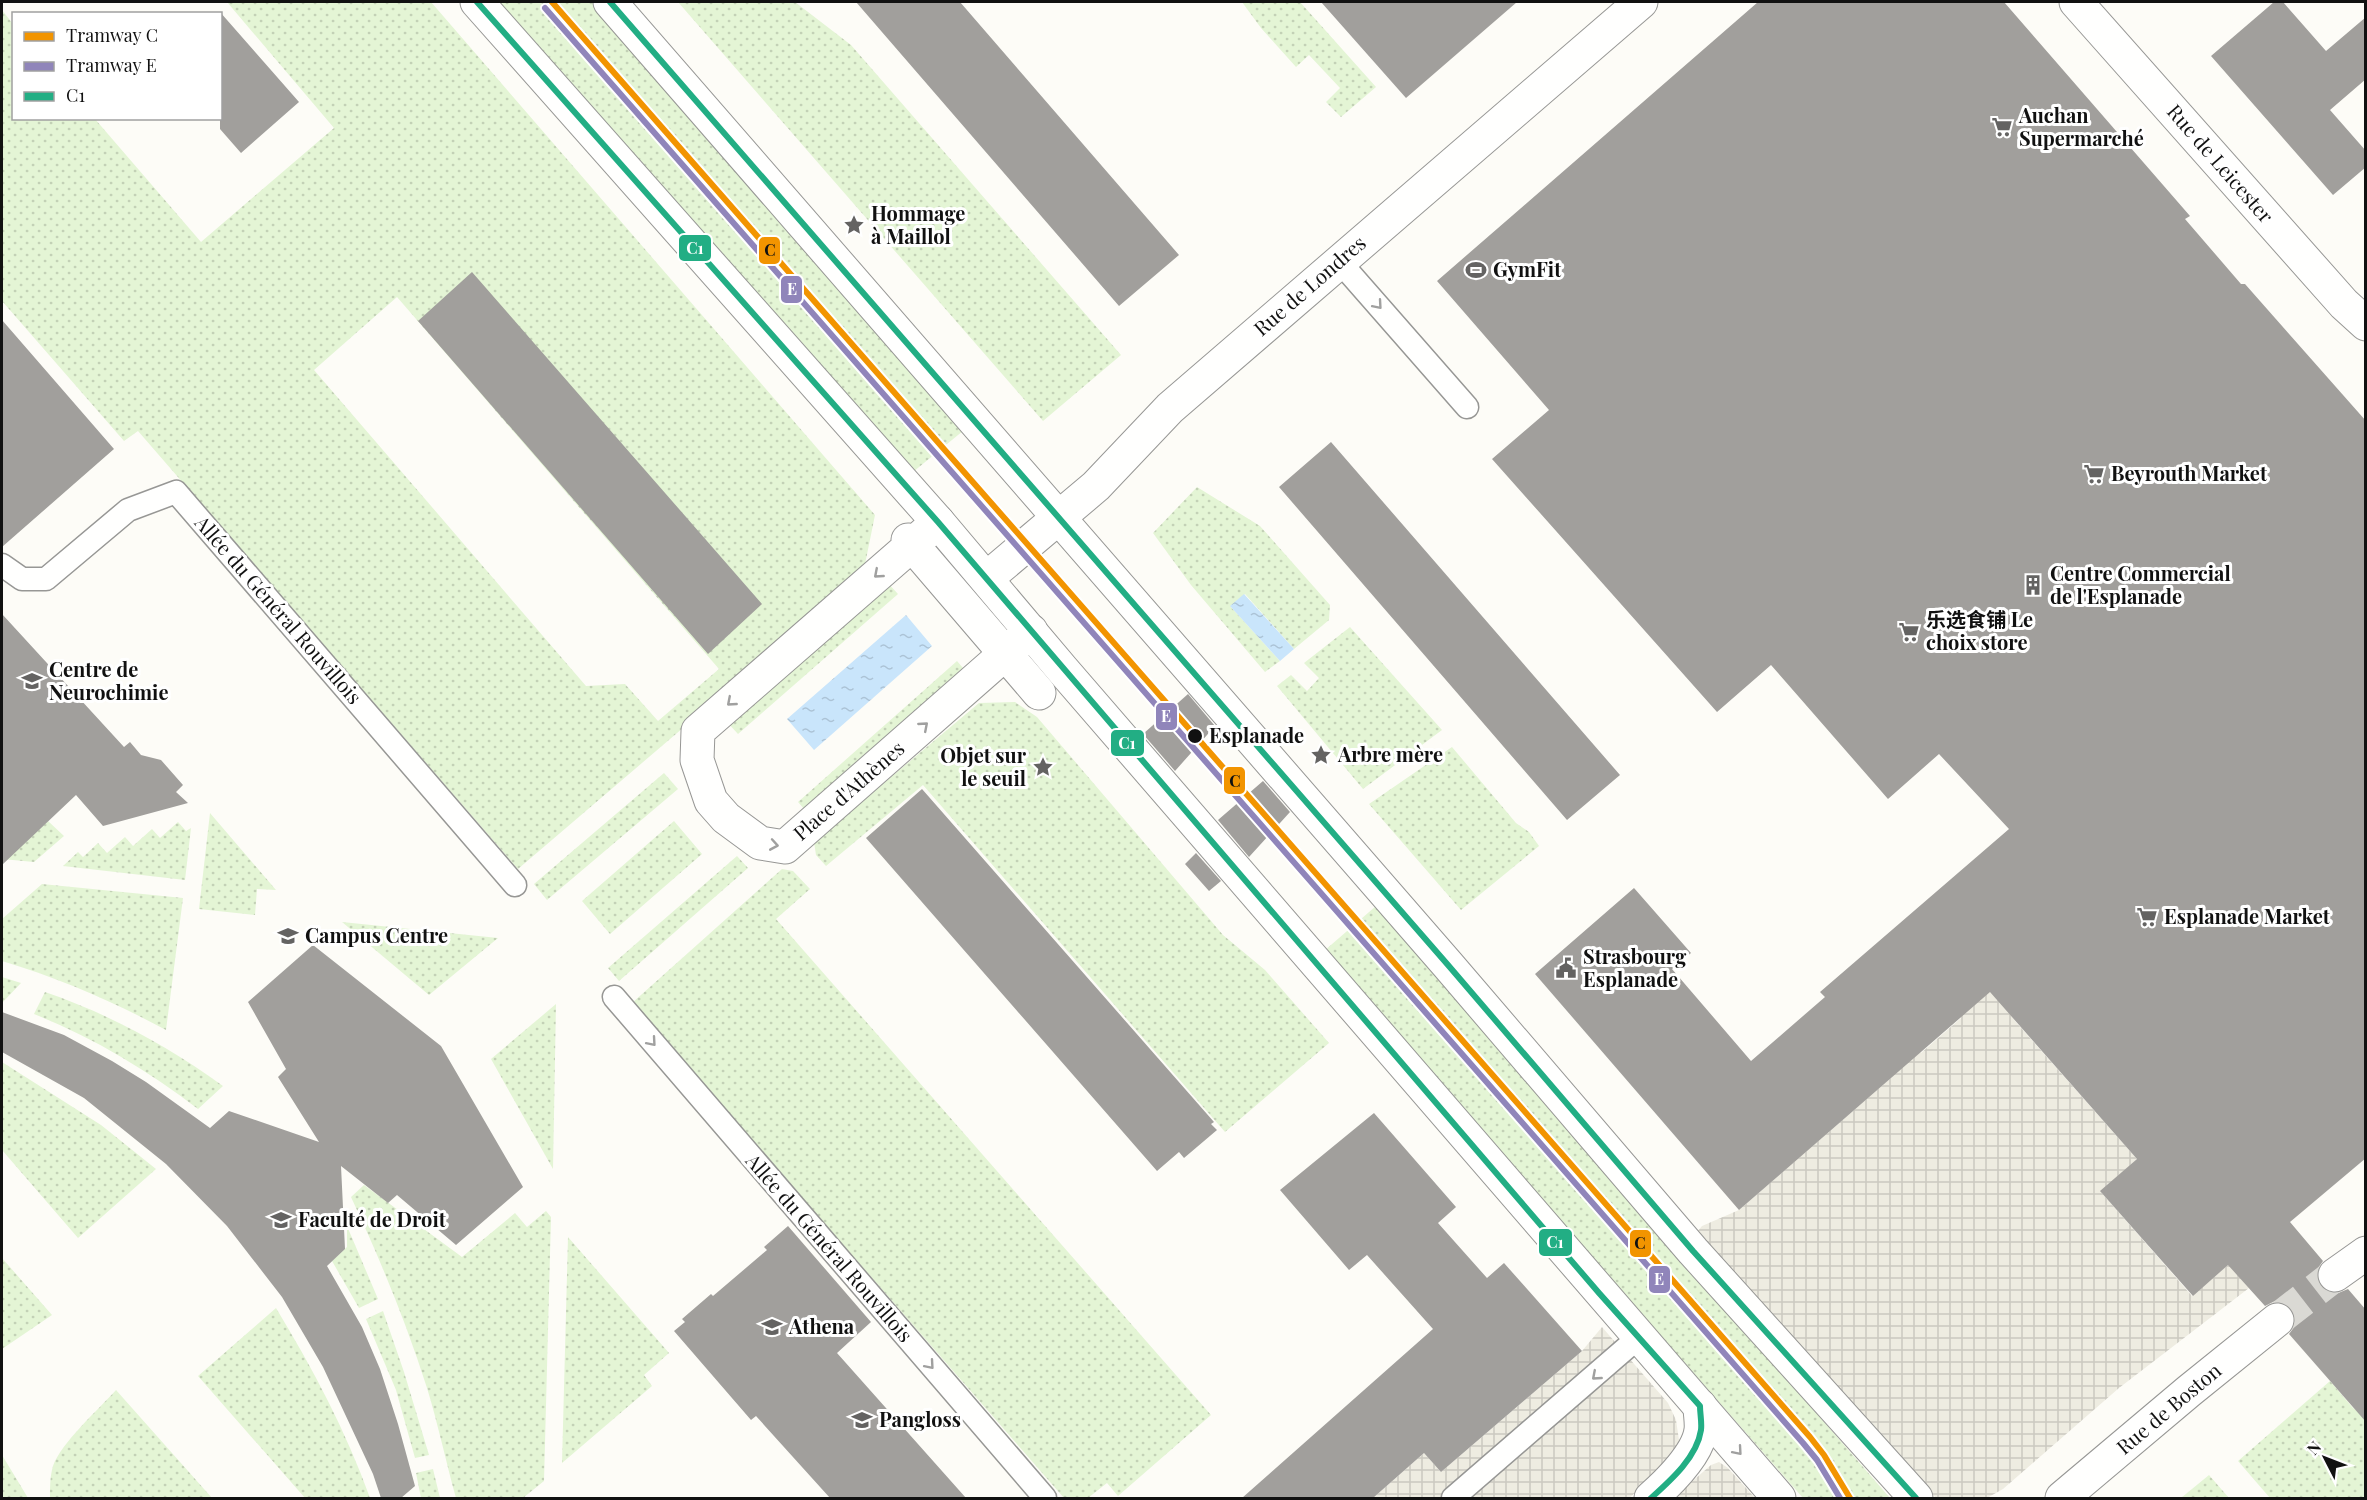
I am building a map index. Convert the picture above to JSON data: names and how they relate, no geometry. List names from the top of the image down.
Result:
{
  "streets": {
    "street": [
      "Rue de Leicester",
      "Rue de Londres",
      "Place d'Athènes",
      "Rue de Boston"
    ],
    "lane": ["Allée du Général Rouvillois"]
  },
  "one_way": ["Allée du Général Rouvillois"],
  "places": {
    "supermarket": [
      "Auchan Supermarché",
      "Beyrouth Market",
      "乐选食铺 Le choix store",
      "Esplanade Market"
    ],
    "place": ["Hommage à Maillol", "Arbre mère", "Objet sur le seuil"],
    "sports": ["GymFit"],
    "building": ["Centre Commercial de l'Esplanade"],
    "school or university": [
      "Centre de Neurochimie",
      "Campus Centre",
      "Faculté de Droit",
      "Athena",
      "Pangloss"
    ],
    "other": ["Esplanade"],
    "public building": ["Strasbourg Esplanade"]
  },
  "lines": ["tram line C", "transit line C1", "tram line E"],
  "legend": ["Tramway C", "Tramway E", "C1"],
  "north": "top left"
}
